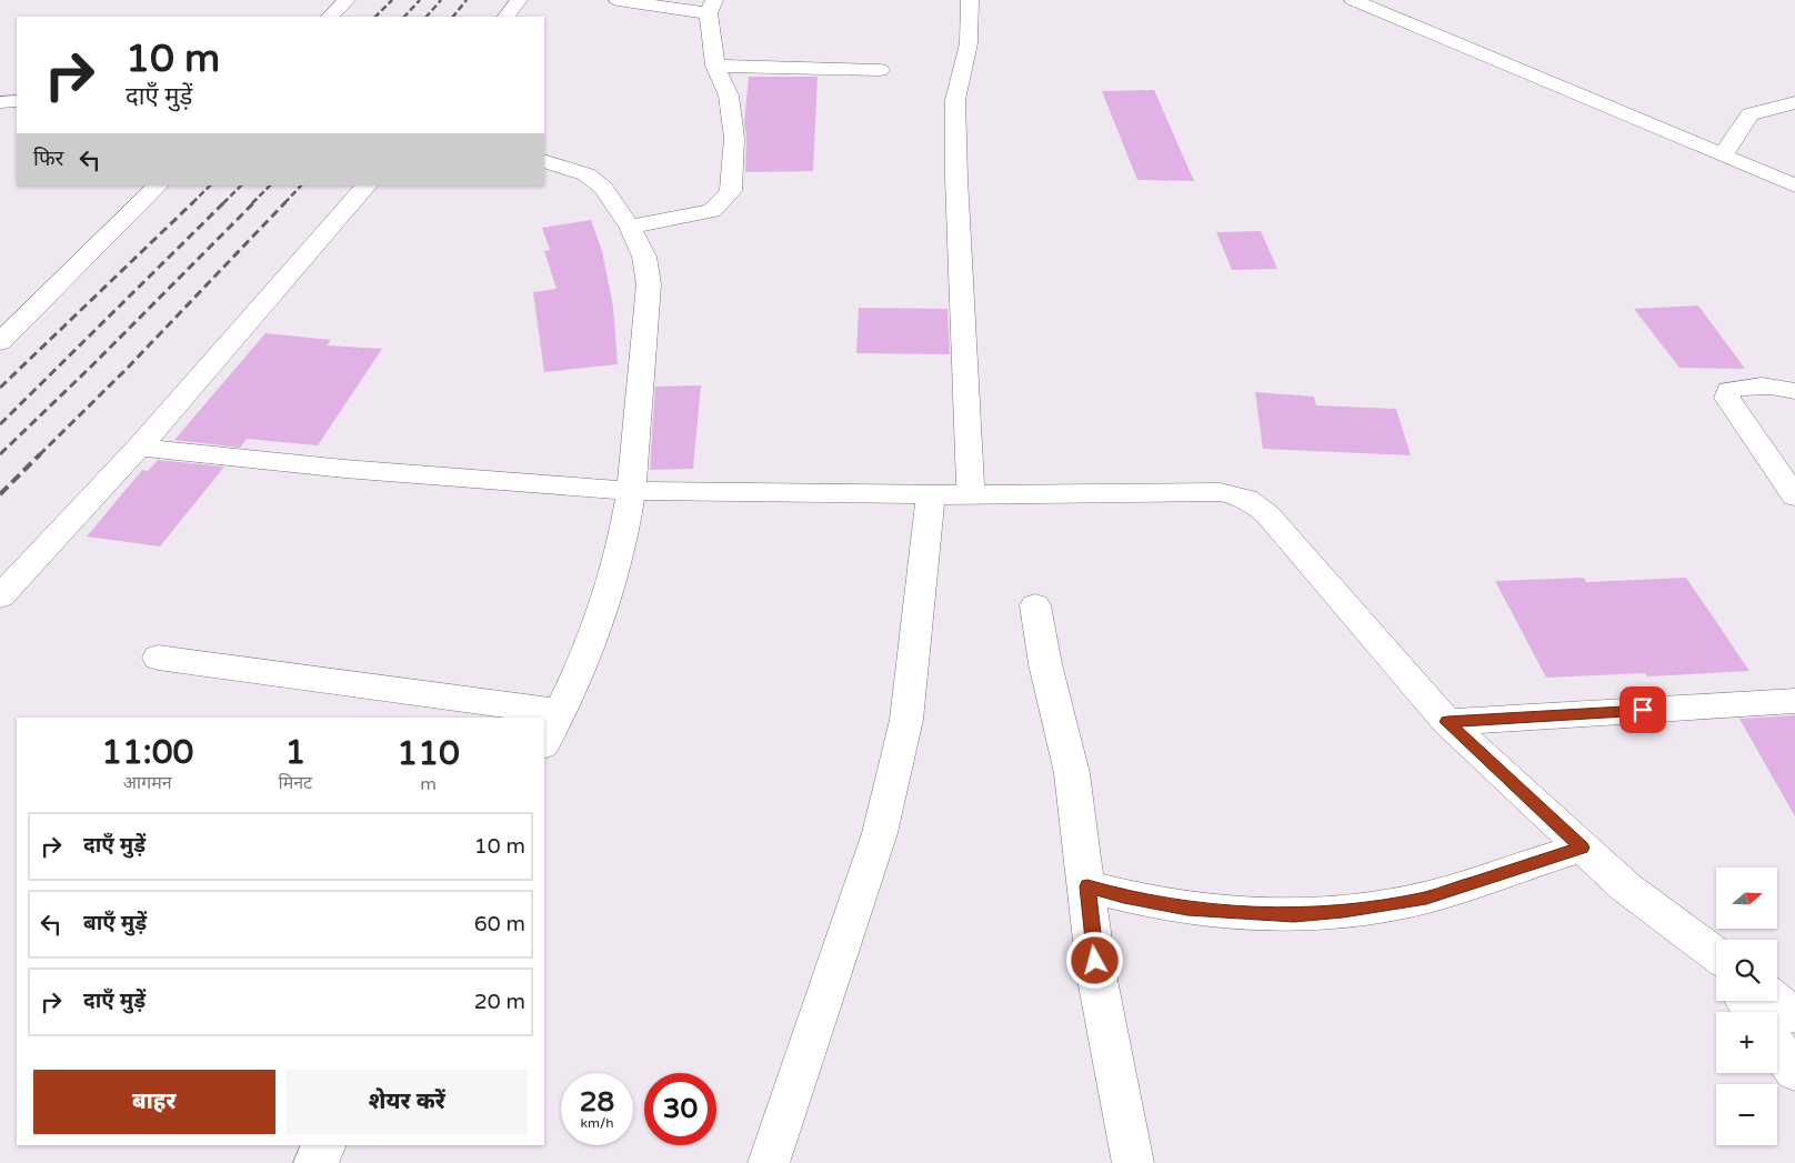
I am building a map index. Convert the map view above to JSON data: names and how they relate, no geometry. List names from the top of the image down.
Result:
{
  "north": "right",
  "page": {
    "turn": ["10 m", "दाएँ मुड़ें"],
    "then": "फिर",
    "eta": [
      "11:00",
      "आगमन",
      "1",
      "मिनट",
      "110",
      "m"
    ],
    "list": [
      {
        "name": "दाएँ मुड़ें",
        "value": "10 m"
      },
      {
        "name": "बाएँ मुड़ें",
        "value": "60 m"
      },
      {
        "name": "दाएँ मुड़ें",
        "value": "20 m"
      }
    ],
    "map_buttons": ["+", "−"],
    "buttons": ["बाहर", "शेयर करें"],
    "speed": "28 km/h",
    "limit": "30"
  }
}
